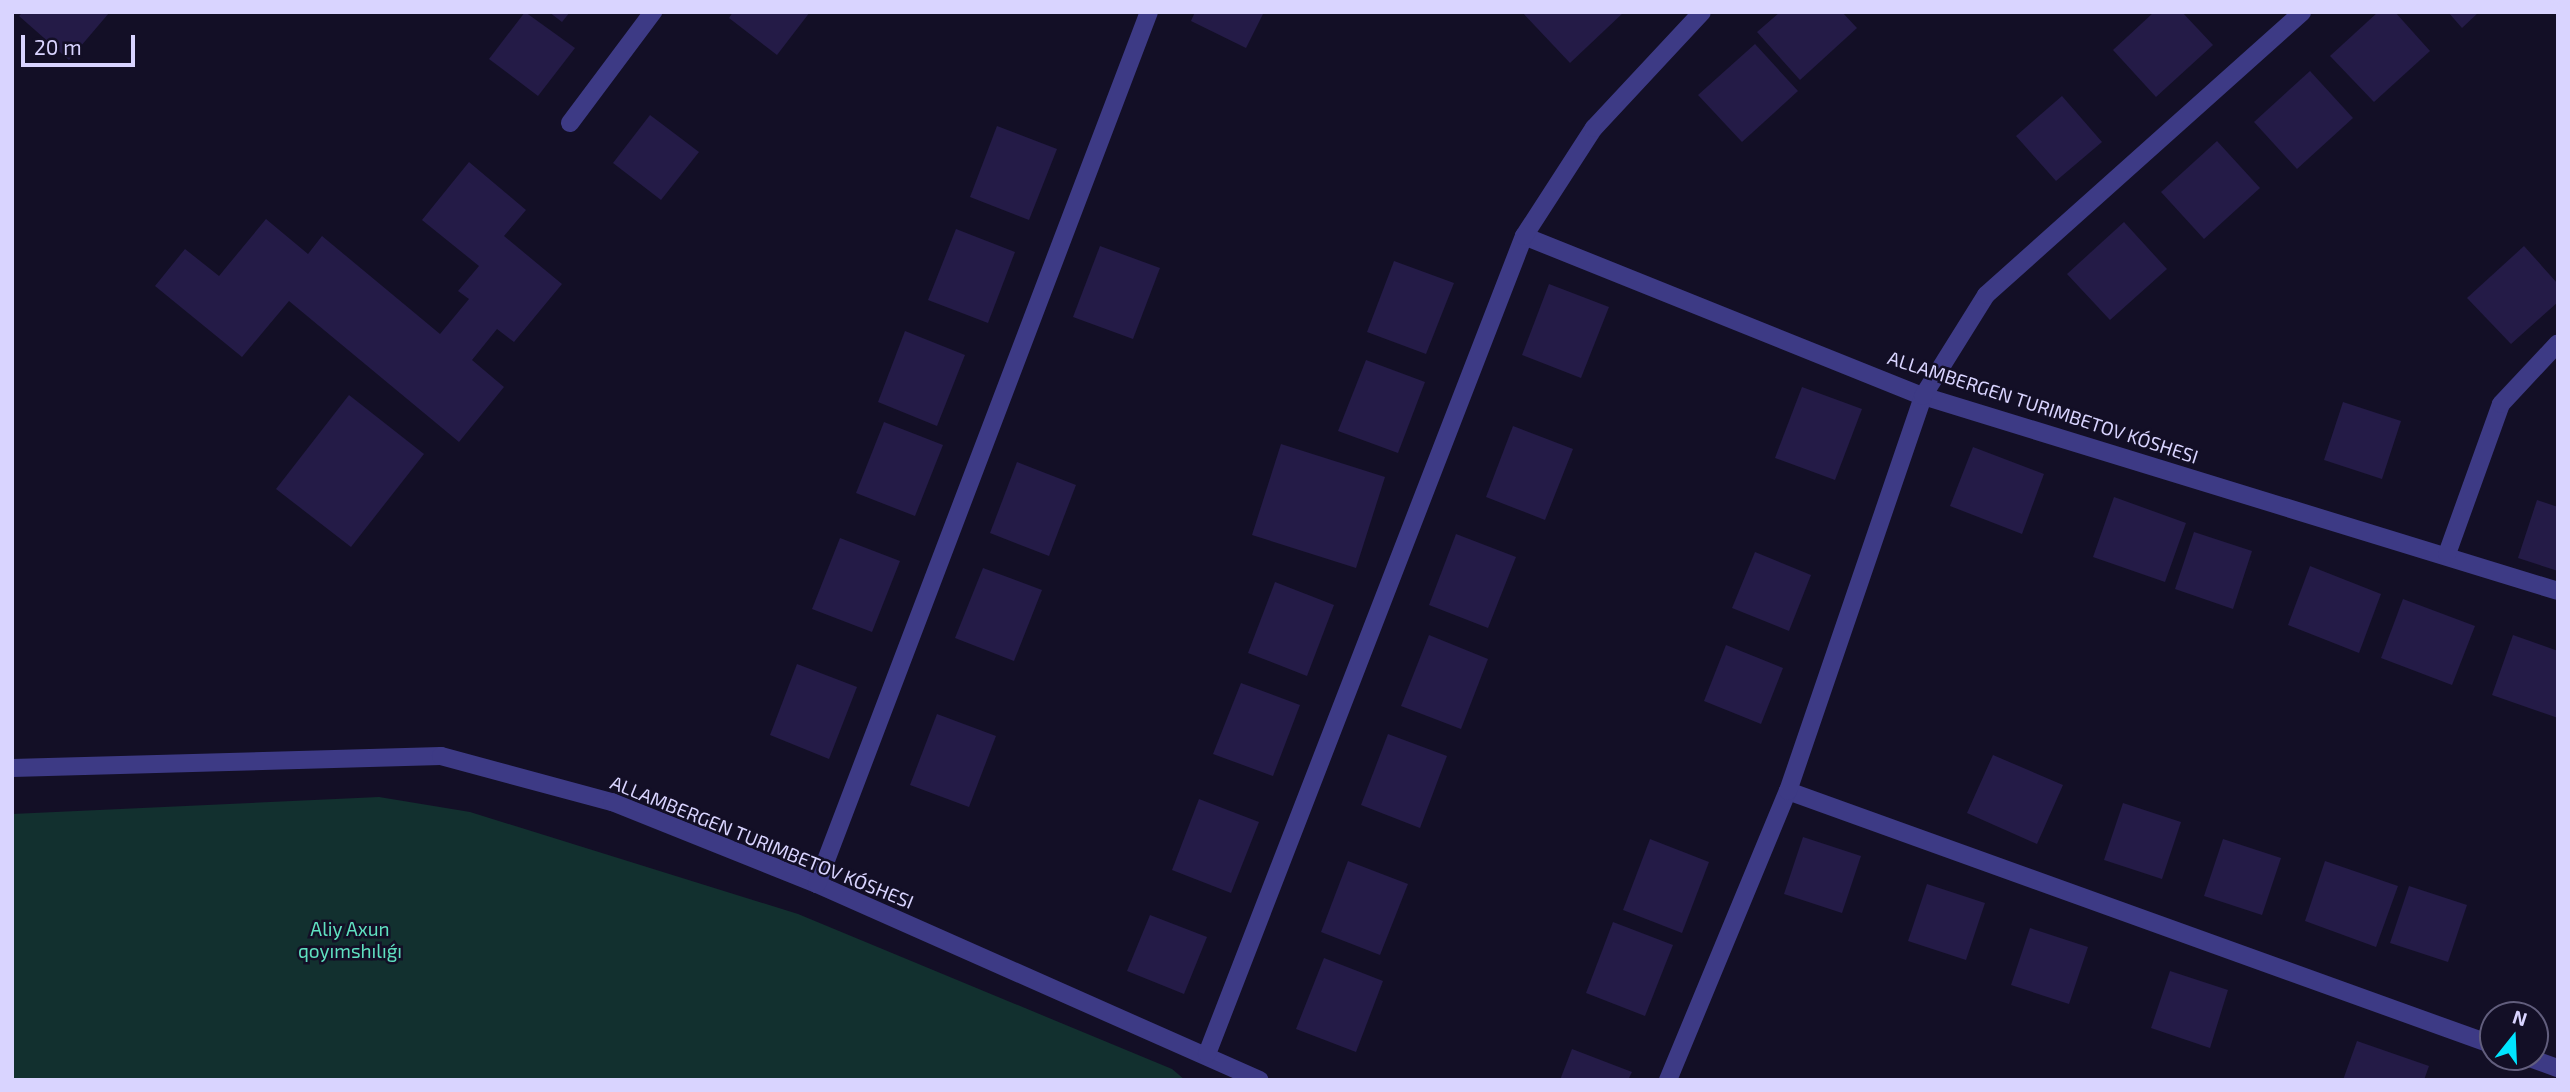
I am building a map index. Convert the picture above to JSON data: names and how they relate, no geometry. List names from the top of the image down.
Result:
{
  "parks": ["Aliy Axun qoyımshılıǵı"],
  "scale_bar": "20 m",
  "north": "top"
}
